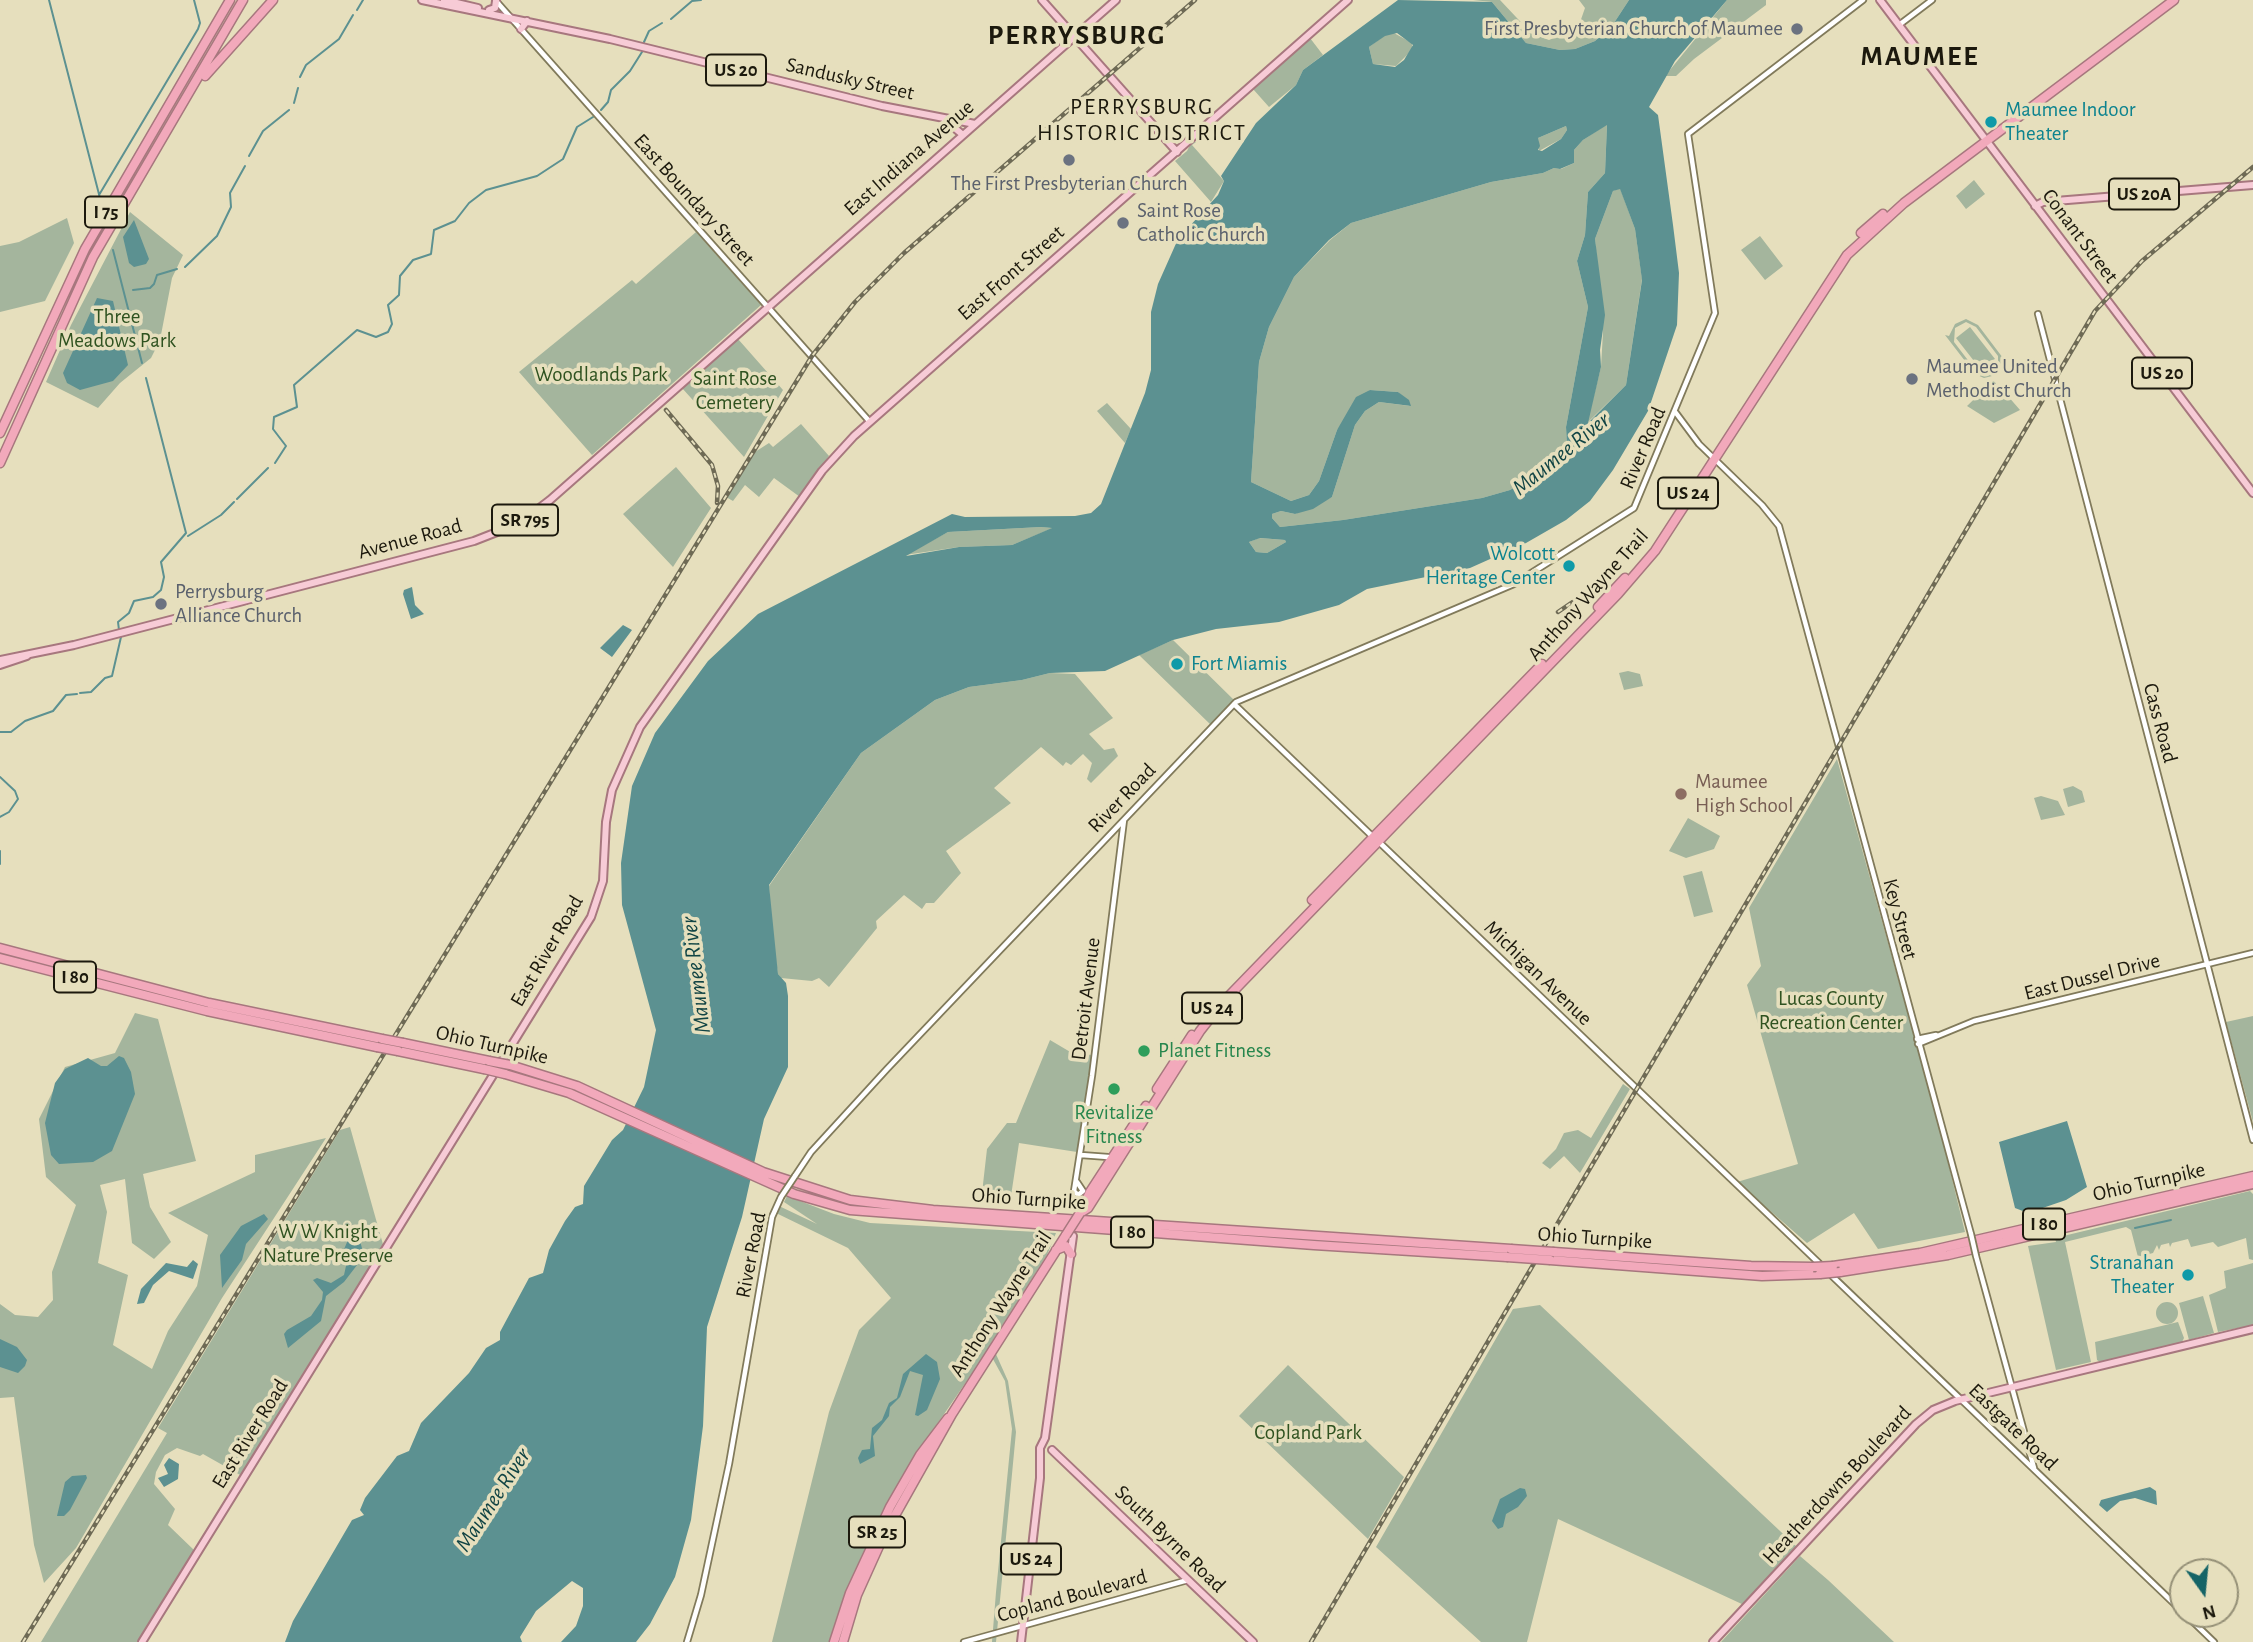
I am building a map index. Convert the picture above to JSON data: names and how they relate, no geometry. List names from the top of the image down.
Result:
{
  "streets": {
    "highway": [
      "I 75",
      "US 24",
      "Anthony Wayne Trail",
      "I 80",
      "Ohio Turnpike",
      "SR 25"
    ],
    "main road": [
      "US 20",
      "Sandusky Street",
      "East Indiana Avenue",
      "US 20A",
      "Conant Street",
      "East Front Street",
      "SR 795",
      "Avenue Road",
      "East River Road",
      "Heatherdowns Boulevard",
      "South Byrne Road"
    ],
    "street": [
      "East Boundary Street",
      "River Road",
      "Cass Road",
      "Key Street",
      "Michigan Avenue",
      "East Dussel Drive",
      "Detroit Avenue",
      "Eastgate Road",
      "Copland Boulevard"
    ]
  },
  "crossings": [
    ["US 20", "Sandusky Street"],
    ["US 20", "East Indiana Avenue"],
    ["Sandusky Street", "East Boundary Street"],
    ["East Indiana Avenue", "East Boundary Street"],
    ["East Indiana Avenue", "Avenue Road"],
    ["US 20A", "Conant Street"],
    ["East Boundary Street", "East Front Street"],
    ["East Boundary Street", "Avenue Road"],
    ["East Boundary Street", "East River Road"],
    ["Conant Street", "Anthony Wayne Trail"],
    ["East Front Street", "East River Road"],
    ["River Road", "Key Street"],
    ["River Road", "Michigan Avenue"],
    ["River Road", "Detroit Avenue"],
    ["US 24", "Anthony Wayne Trail"],
    ["US 24", "South Byrne Road"],
    ["US 24", "Copland Boulevard"],
    ["Anthony Wayne Trail", "Key Street"],
    ["Anthony Wayne Trail", "Michigan Avenue"],
    ["Cass Road", "East Dussel Drive"],
    ["Key Street", "East Dussel Drive"],
    ["Key Street", "Eastgate Road"],
    ["Key Street", "Heatherdowns Boulevard"],
    ["Michigan Avenue", "Ohio Turnpike"],
    ["Michigan Avenue", "Eastgate Road"],
    ["Ohio Turnpike", "Eastgate Road"],
    ["Eastgate Road", "Heatherdowns Boulevard"],
    ["South Byrne Road", "Copland Boulevard"]
  ],
  "districts": ["PERRYSBURG", "MAUMEE", "PERRYSBURG HISTORIC DISTRICT"],
  "water": ["Maumee River"],
  "parks": [
    "Three Meadows Park",
    "Woodlands Park",
    "Saint Rose Cemetery",
    "Lucas County Recreation Center",
    "W W Knight Nature Preserve",
    "Copland Park"
  ],
  "places": [
    "First Presbyterian Church of Maumee",
    "Maumee Indoor Theater",
    "The First Presbyterian Church",
    "Saint Rose Catholic Church",
    "Maumee United Methodist Church",
    "Wolcott Heritage Center",
    "Perrysburg Alliance Church",
    "Fort Miamis",
    "Maumee High School",
    "Planet Fitness",
    "Revitalize Fitness",
    "Stranahan Theater"
  ],
  "north": "bottom"
}
